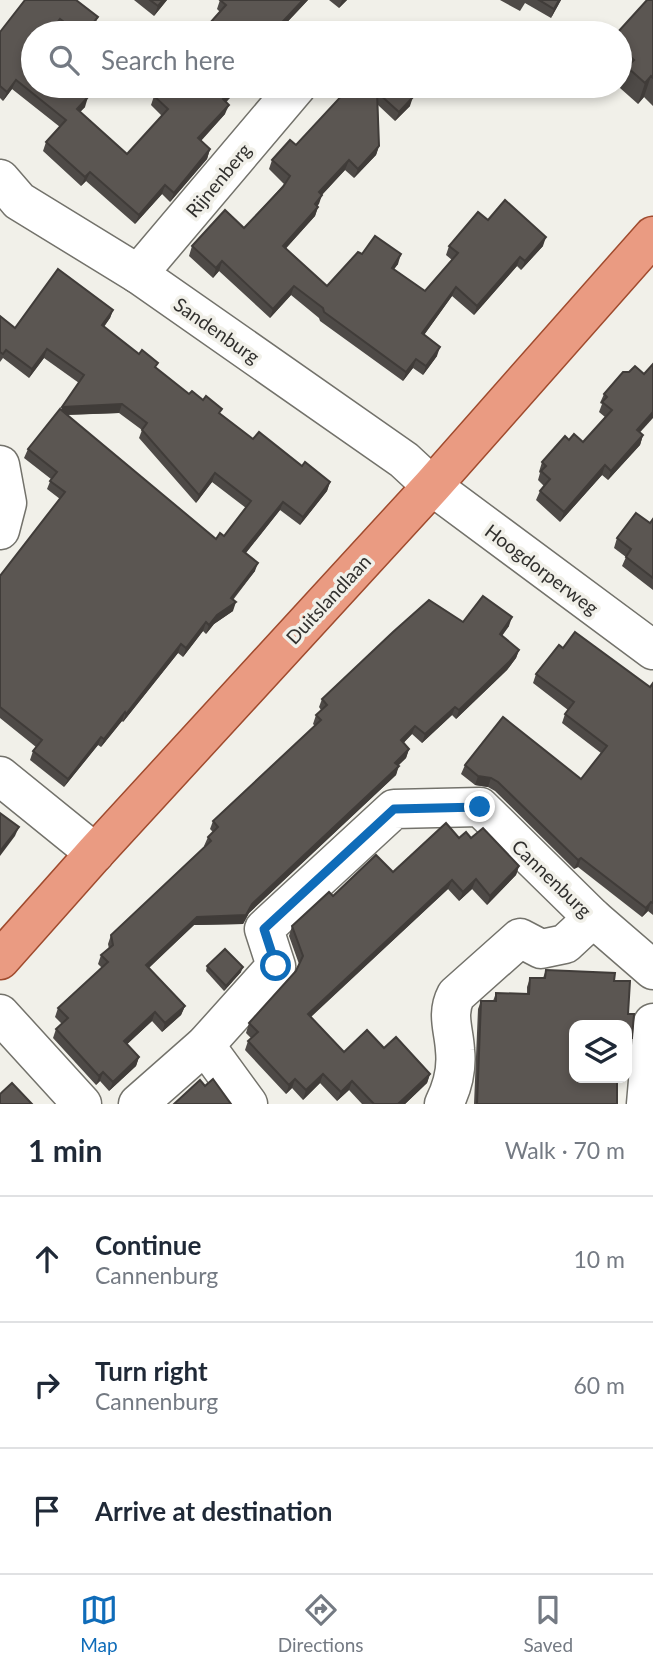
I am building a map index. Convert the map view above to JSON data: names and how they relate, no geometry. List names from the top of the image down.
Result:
{
  "streets": {
    "main road": ["Duitslandlaan"],
    "street": [
      "Rijnenberg",
      "Sandenburg",
      "Hoogdorperweg",
      "Cannenburg"
    ]
  },
  "crossings": [
    ["Rijnenberg", "Sandenburg"],
    ["Sandenburg", "Hoogdorperweg"],
    ["Sandenburg", "Duitslandlaan"],
    ["Hoogdorperweg", "Duitslandlaan"]
  ],
  "page": {
    "search": "Search here",
    "heading": ["1 min", "Walk · 70 m"],
    "list": [
      ["Continue", "Cannenburg", "10 m"],
      ["Turn right", "Cannenburg", "60 m"],
      "Arrive at destination"
    ],
    "nav": ["Map", "Directions", "Saved"]
  }
}
